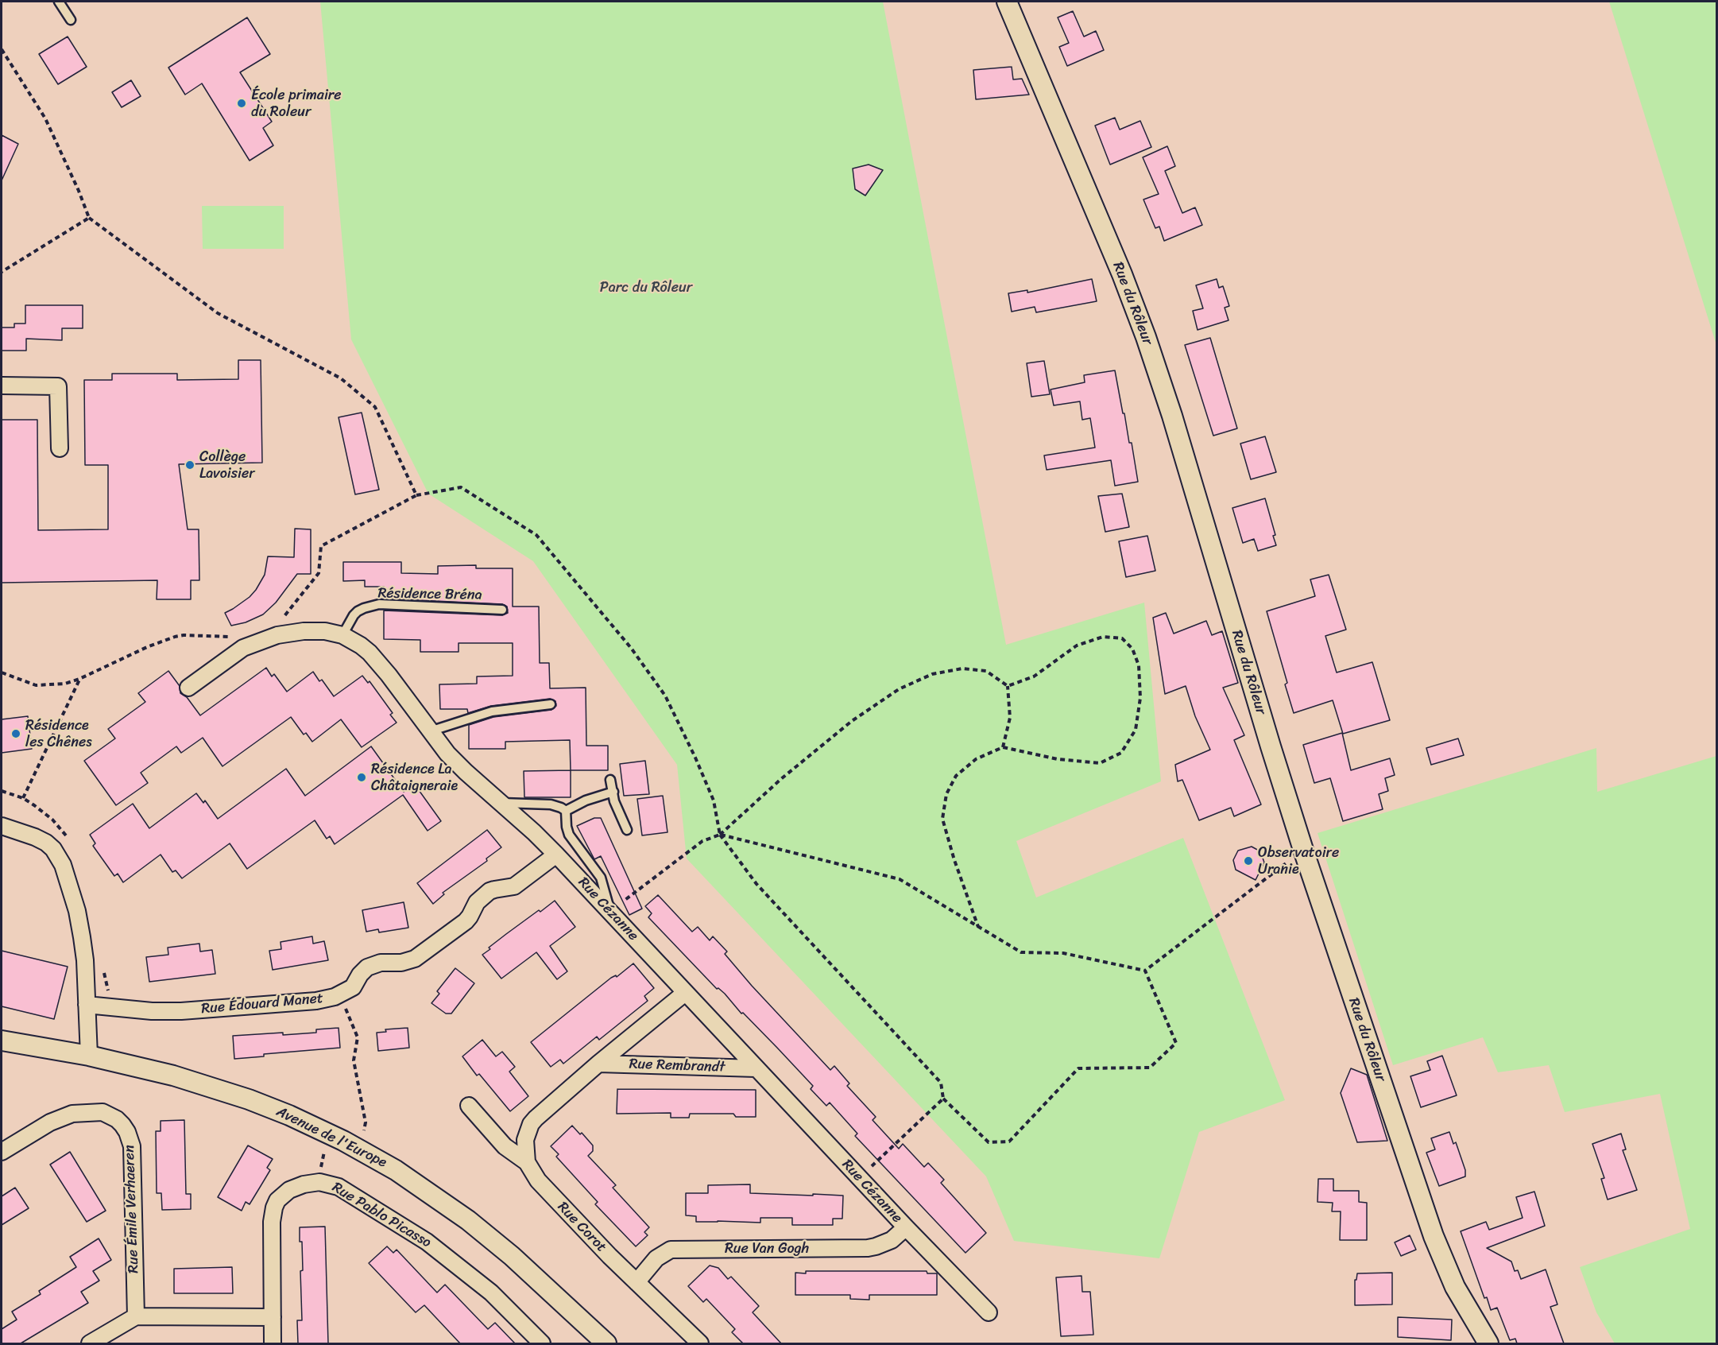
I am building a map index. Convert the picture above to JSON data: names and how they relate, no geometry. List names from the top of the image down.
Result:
{
  "streets": {
    "street": [
      "Rue du Rôleur",
      "Rue Cézanne",
      "Rue Édouard Manet",
      "Rue Rembrandt",
      "Avenue de l'Europe",
      "Rue Émile Verhaeren",
      "Rue Pablo Picasso",
      "Rue Corot",
      "Rue Van Gogh"
    ],
    "lane": ["Résidence Bréna"]
  },
  "crossings": [
    ["Résidence Bréna", "Rue Cézanne"],
    ["Rue Cézanne", "Rue Édouard Manet"],
    ["Rue Cézanne", "Rue Rembrandt"],
    ["Rue Cézanne", "Rue Van Gogh"],
    ["Rue Rembrandt", "Rue Corot"],
    ["Rue Corot", "Rue Van Gogh"]
  ],
  "parks": ["Parc du Rôleur"],
  "places": [
    "École primaire du Roleur",
    "Collège Lavoisier",
    "Résidence les Chênes",
    "Résidence La Châtaigneraie",
    "Observatoire Uranie"
  ]
}
